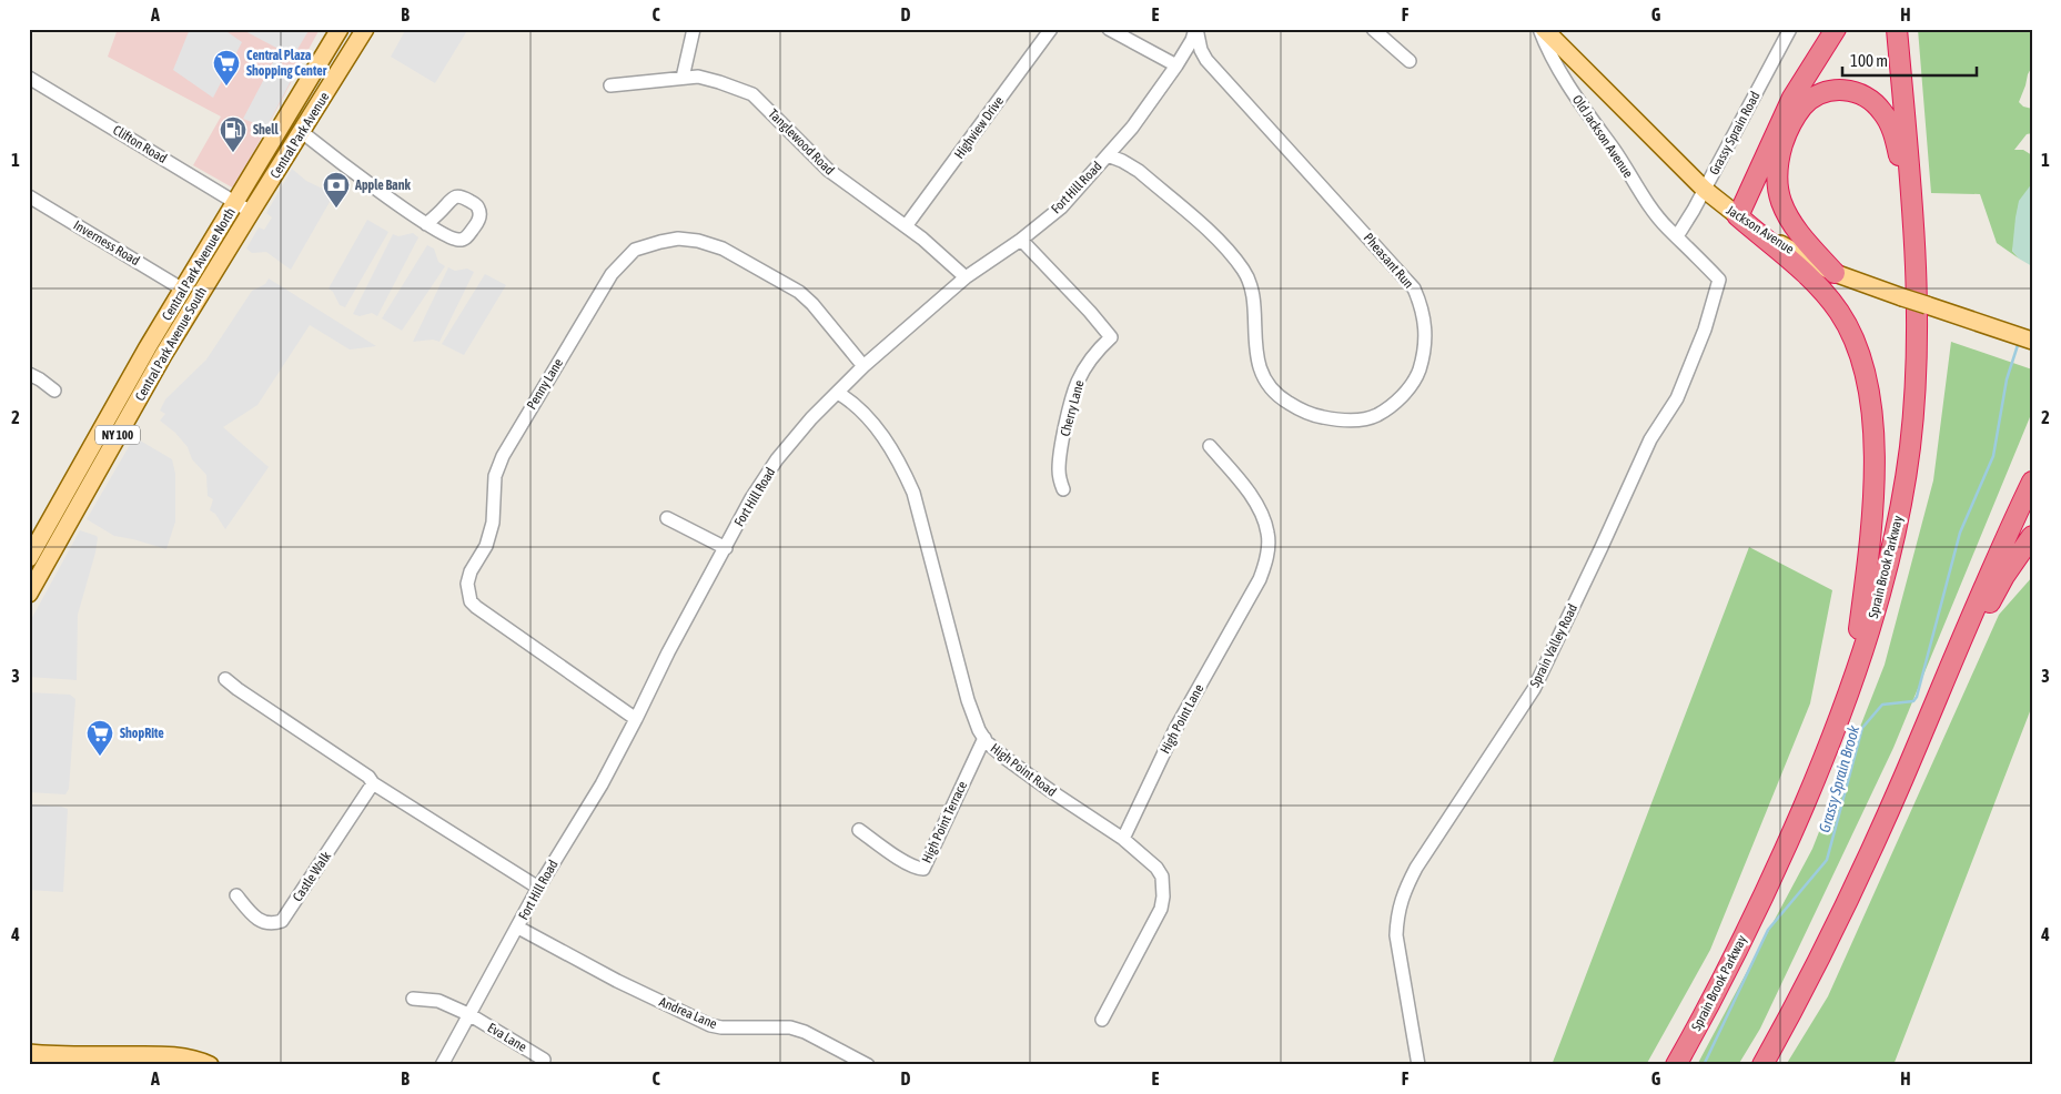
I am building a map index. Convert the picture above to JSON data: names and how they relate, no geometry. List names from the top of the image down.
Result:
{
  "streets": {
    "highway": ["Sprain Brook Parkway"],
    "main road": [
      "Central Park Avenue",
      "Jackson Avenue",
      "Central Park Avenue North",
      "Central Park Avenue South",
      "NY 100"
    ],
    "street": [
      "Highview Drive",
      "Grassy Sprain Road",
      "Old Jackson Avenue",
      "Tanglewood Road",
      "Clifton Road",
      "Fort Hill Road",
      "Inverness Road",
      "Pheasant Run",
      "Penny Lane",
      "Cherry Lane",
      "Sprain Valley Road",
      "High Point Lane",
      "High Point Road",
      "High Point Terrace",
      "Castle Walk",
      "Andrea Lane",
      "Eva Lane"
    ]
  },
  "crossings": [
    ["Highview Drive", "Tanglewood Road"],
    ["Grassy Sprain Road", "Old Jackson Avenue"],
    ["Grassy Sprain Road", "Jackson Avenue"],
    ["Grassy Sprain Road", "Sprain Valley Road"],
    ["Central Park Avenue", "Clifton Road"],
    ["Central Park Avenue", "Central Park Avenue North"],
    ["Central Park Avenue", "Central Park Avenue South"],
    ["Old Jackson Avenue", "Sprain Valley Road"],
    ["Tanglewood Road", "Fort Hill Road"],
    ["Clifton Road", "Central Park Avenue North"],
    ["Clifton Road", "Central Park Avenue South"],
    ["Fort Hill Road", "Pheasant Run"],
    ["Fort Hill Road", "Penny Lane"],
    ["Fort Hill Road", "Cherry Lane"],
    ["Fort Hill Road", "High Point Road"],
    ["Fort Hill Road", "Andrea Lane"],
    ["Fort Hill Road", "Eva Lane"],
    ["Inverness Road", "Central Park Avenue North"],
    ["Central Park Avenue North", "Central Park Avenue South"],
    ["High Point Lane", "High Point Road"],
    ["High Point Road", "High Point Terrace"]
  ],
  "water": ["Grassy Sprain Brook"],
  "places": {
    "supermarket": ["Central Plaza Shopping Center", "ShopRite"],
    "fuel station": ["Shell"],
    "bank": ["Apple Bank"]
  },
  "scale_bar": "100 m",
  "grid": {
    "columns": [
      "A",
      "B",
      "C",
      "D",
      "E",
      "F",
      "G",
      "H"
    ],
    "rows": [
      "1",
      "2",
      "3",
      "4"
    ]
  }
}
